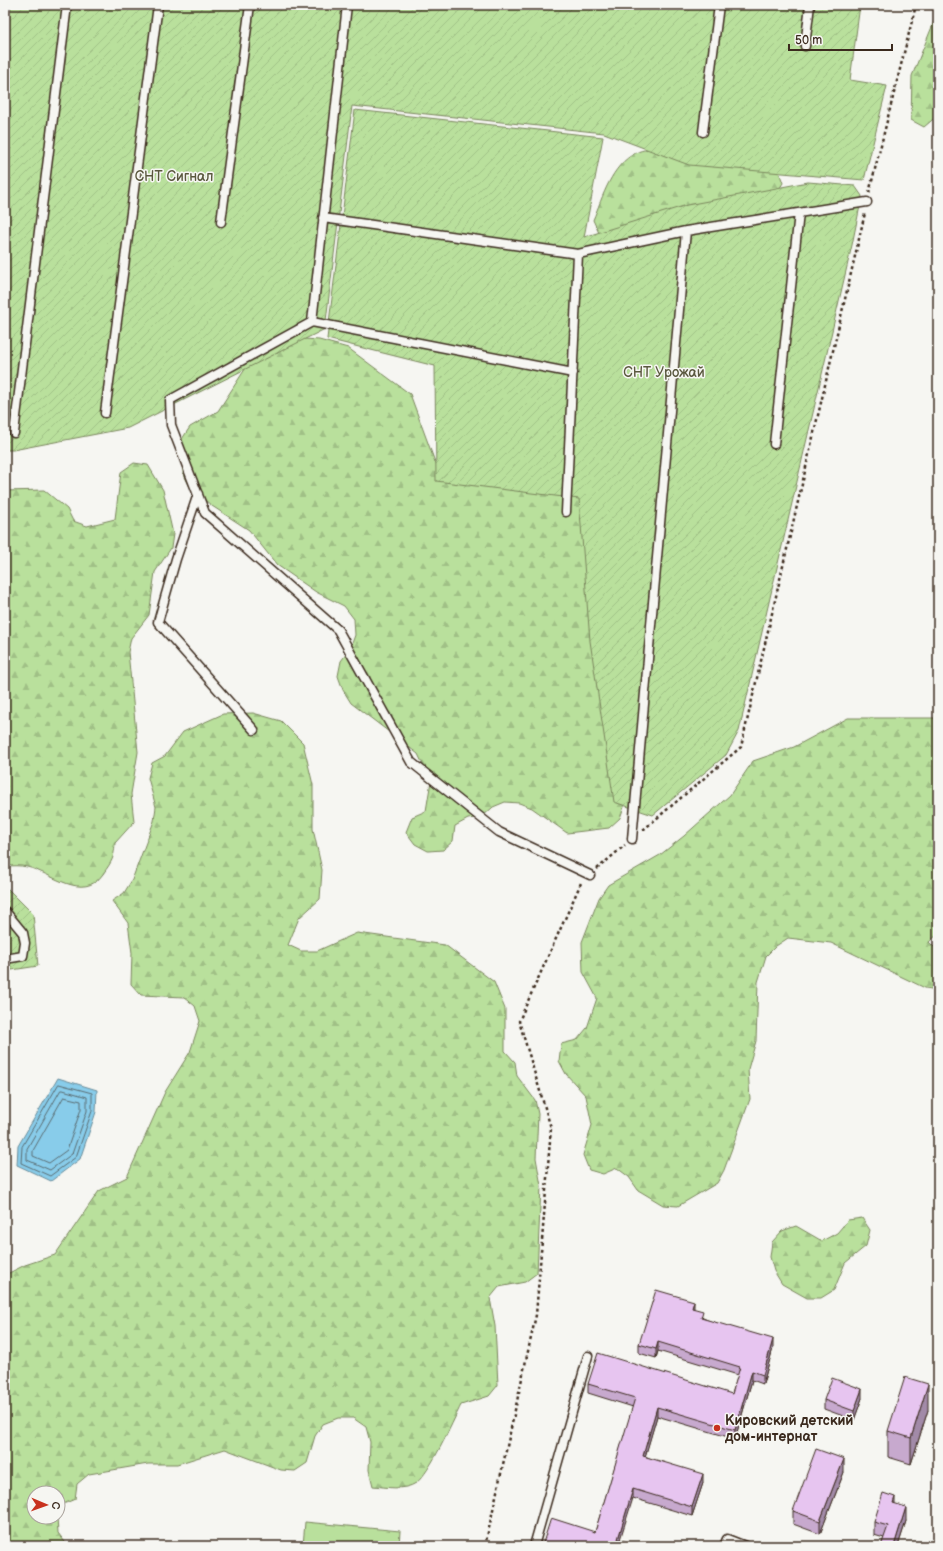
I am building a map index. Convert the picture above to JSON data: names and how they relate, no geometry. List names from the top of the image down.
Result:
{
  "parks": ["СНТ Сигнал", "СНТ Урожай"],
  "places": ["Кировский детский дом-интернат"],
  "scale_bar": "50 m",
  "north": "right"
}
